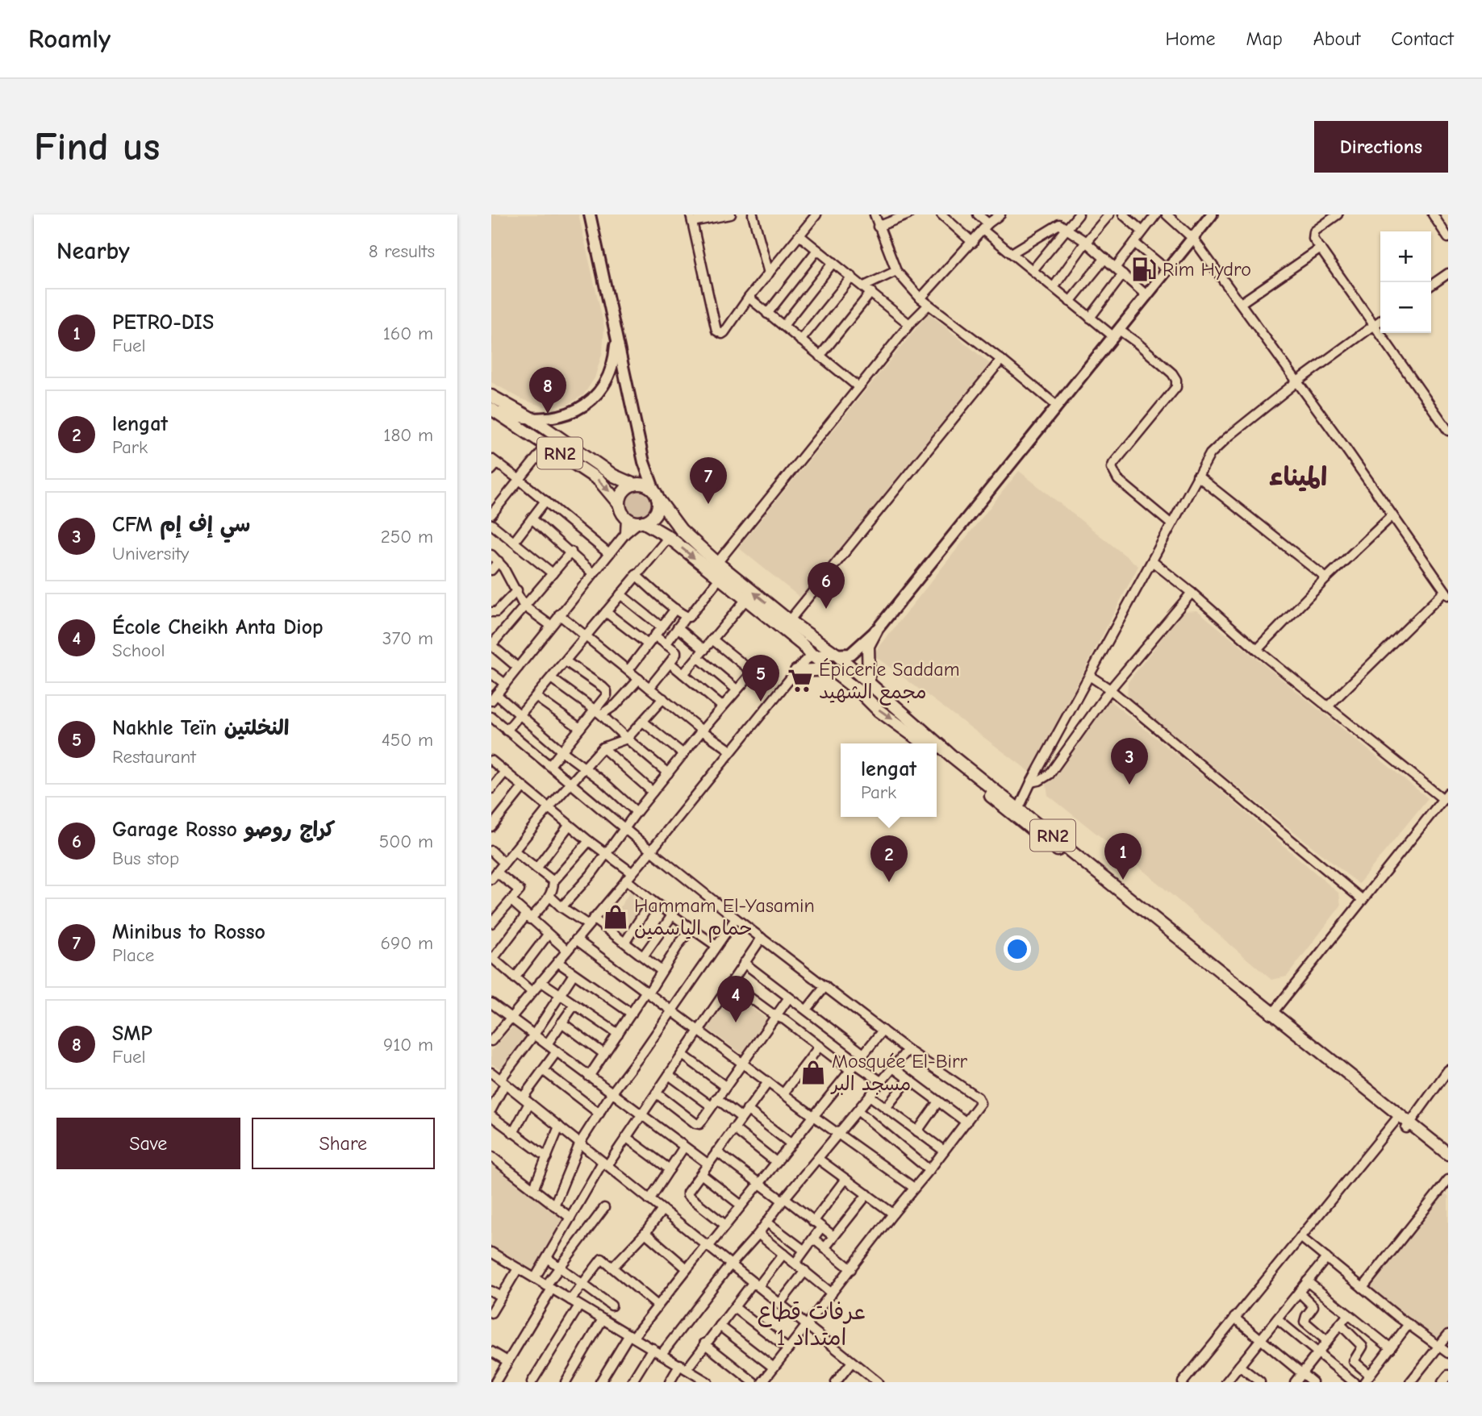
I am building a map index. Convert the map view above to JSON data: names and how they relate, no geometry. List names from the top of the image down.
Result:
{
  "streets": {
    "highway": ["RN2"]
  },
  "districts": ["الميناء", "عرفات قطاع 1 امتداد"],
  "places": {
    "fuel station": ["Rim Hydro"],
    "supermarket": ["Épicerie Saddam مجمع الشهيد"],
    "shop": ["Hammam El-Yasamin حمام الياسمين", "Mosquée El-Birr مسجد البر"]
  },
  "page": {
    "header": "Roamly",
    "nav": [
      "Home",
      "Map",
      "About",
      "Contact"
    ],
    "buttons": [
      "Directions",
      ["Save", "Share"]
    ],
    "title": "Find us",
    "heading": ["Nearby", "8 results"],
    "map_buttons": ["+", "−"],
    "list": [
      {
        "mark": "1",
        "name": "PETRO-DIS",
        "note": "Fuel",
        "value": "160 m"
      },
      {
        "mark": "2",
        "name": "lengat",
        "note": "Park",
        "value": "180 m"
      },
      {
        "mark": "3",
        "name": "CFM سي إف إم",
        "note": "University",
        "value": "250 m"
      },
      {
        "mark": "4",
        "name": "École Cheikh Anta Diop",
        "note": "School",
        "value": "370 m"
      },
      {
        "mark": "5",
        "name": "Nakhle Teïn النخلتين",
        "note": "Restaurant",
        "value": "450 m"
      },
      {
        "mark": "6",
        "name": "Garage Rosso كراج روصو",
        "note": "Bus stop",
        "value": "500 m"
      },
      {
        "mark": "7",
        "name": "Minibus to Rosso",
        "note": "Place",
        "value": "690 m"
      },
      {
        "mark": "8",
        "name": "SMP",
        "note": "Fuel",
        "value": "910 m"
      }
    ],
    "pins": [
      "8",
      "7",
      "6",
      "5",
      "3",
      "1",
      "2",
      "4"
    ],
    "popup": ["lengat", "Park"]
  }
}
